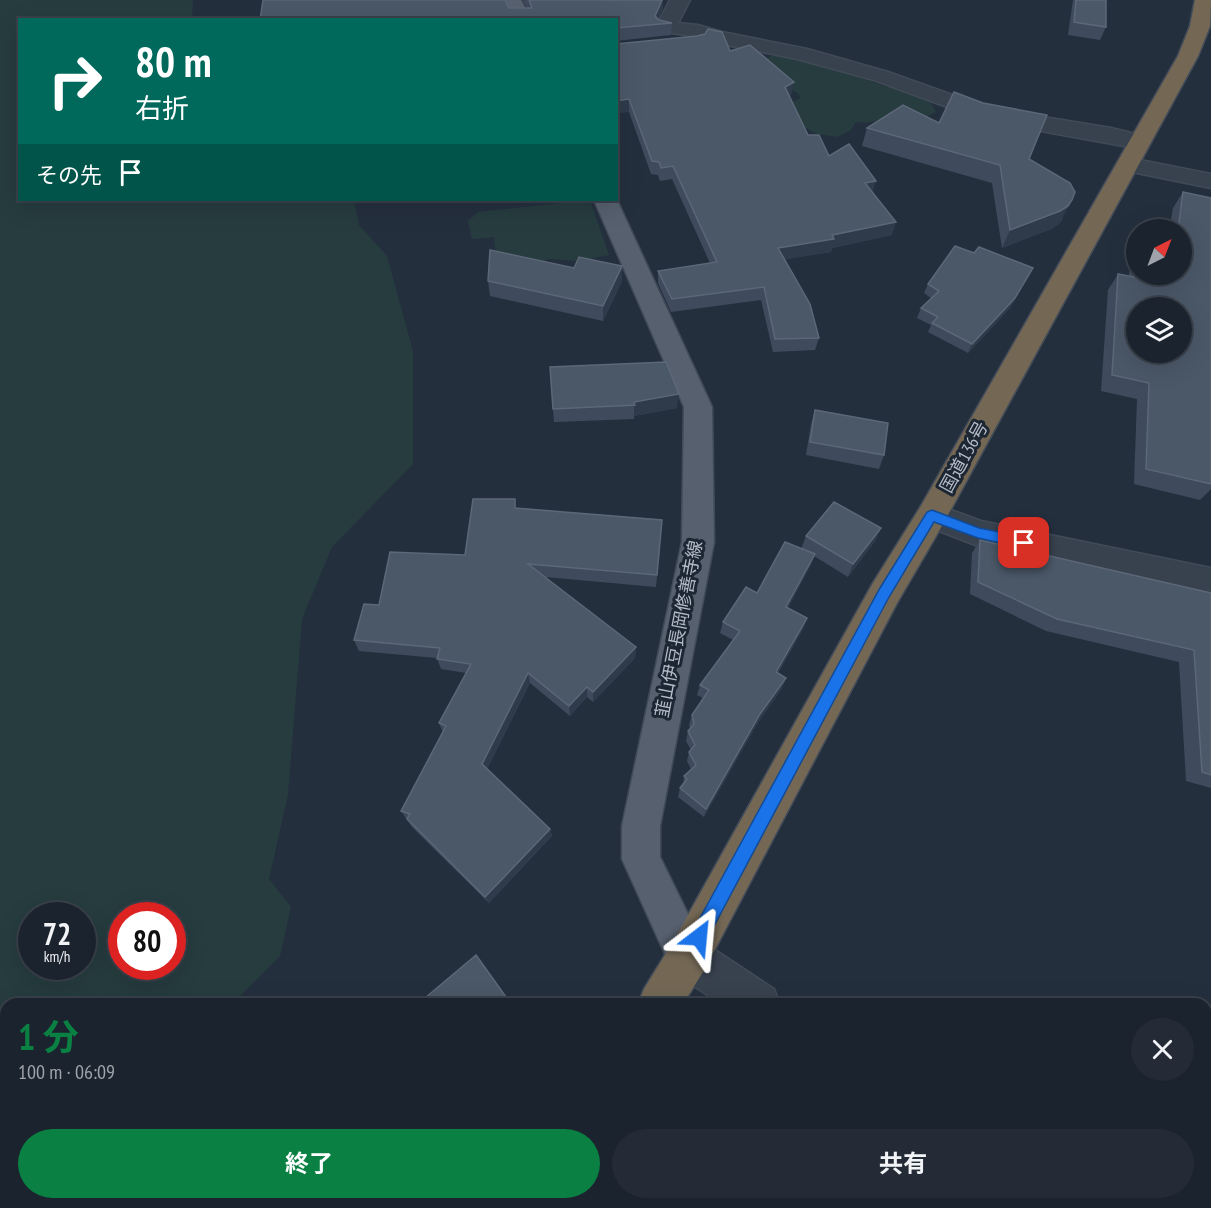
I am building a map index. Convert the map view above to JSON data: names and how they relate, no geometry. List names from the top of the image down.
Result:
{
  "streets": {
    "highway": ["国道136号"],
    "main road": ["韮山伊豆長岡修善寺線"]
  },
  "crossings": [
    ["国道136号", "韮山伊豆長岡修善寺線"]
  ],
  "north": "top right",
  "page": {
    "turn": ["80 m", "右折"],
    "then": "その先",
    "speed": "72 km/h",
    "limit": "80",
    "heading": ["1 分", "100 m · 06:09"],
    "buttons": ["終了", "共有"]
  }
}
